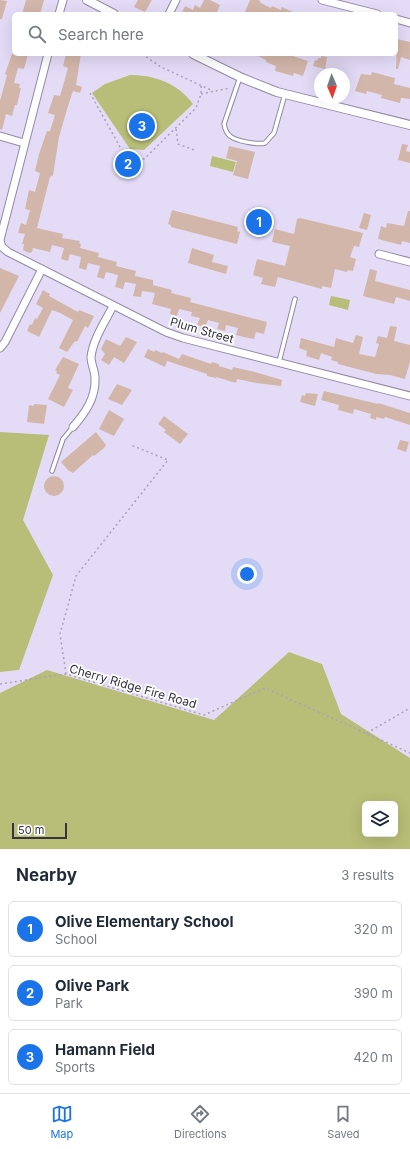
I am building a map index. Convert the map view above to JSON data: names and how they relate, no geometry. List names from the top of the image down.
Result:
{
  "streets": {
    "street": ["Plum Street"],
    "path": ["Cherry Ridge Fire Road"]
  },
  "scale_bar": "50 m",
  "north": "bottom",
  "page": {
    "search": "Search here",
    "pins": ["3", "2", "1"],
    "scale": "50 m",
    "heading": ["Nearby", "3 results"],
    "list": [
      {
        "mark": "1",
        "name": "Olive Elementary School",
        "note": "School",
        "value": "320 m"
      },
      {
        "mark": "2",
        "name": "Olive Park",
        "note": "Park",
        "value": "390 m"
      },
      {
        "mark": "3",
        "name": "Hamann Field",
        "note": "Sports",
        "value": "420 m"
      }
    ],
    "nav": ["Map", "Directions", "Saved"]
  }
}
